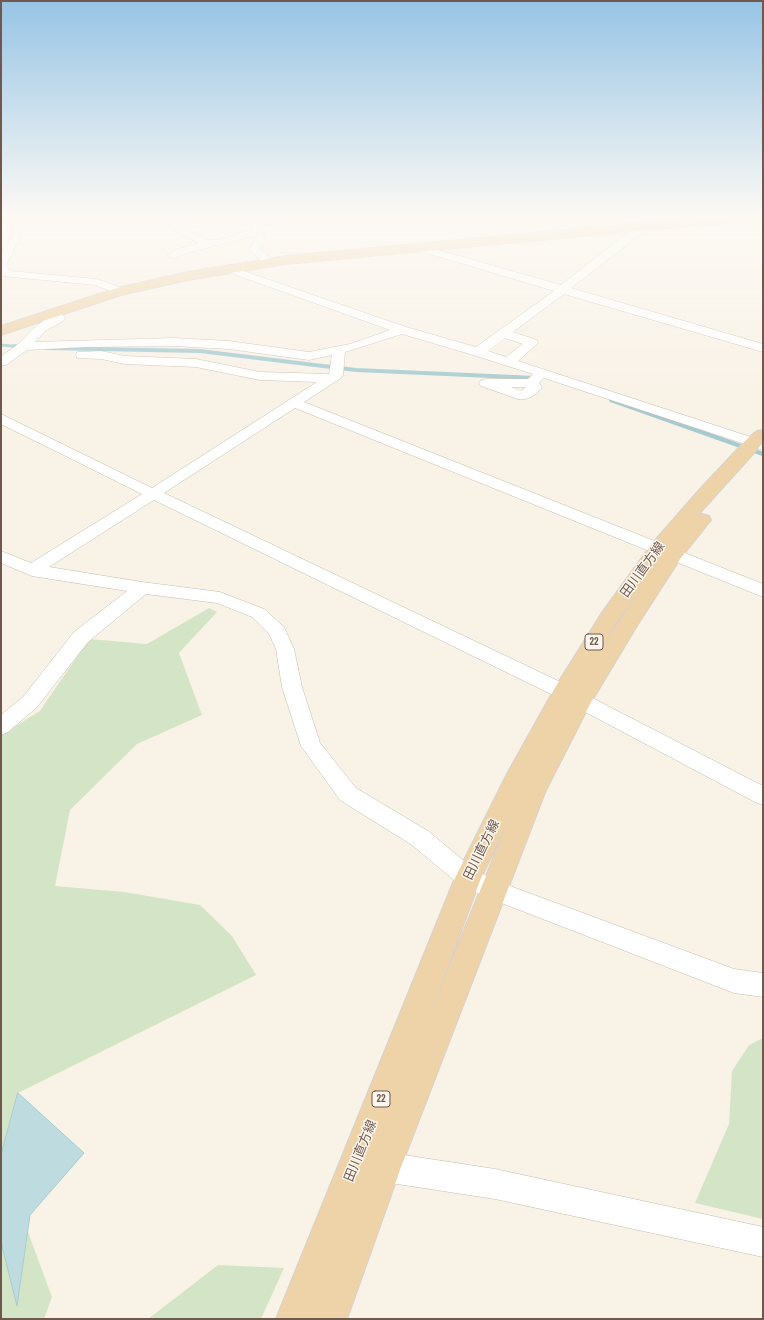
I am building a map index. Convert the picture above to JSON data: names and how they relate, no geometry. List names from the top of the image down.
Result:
{
  "streets": {
    "main road": ["田川直方線", "22"]
  }
}
